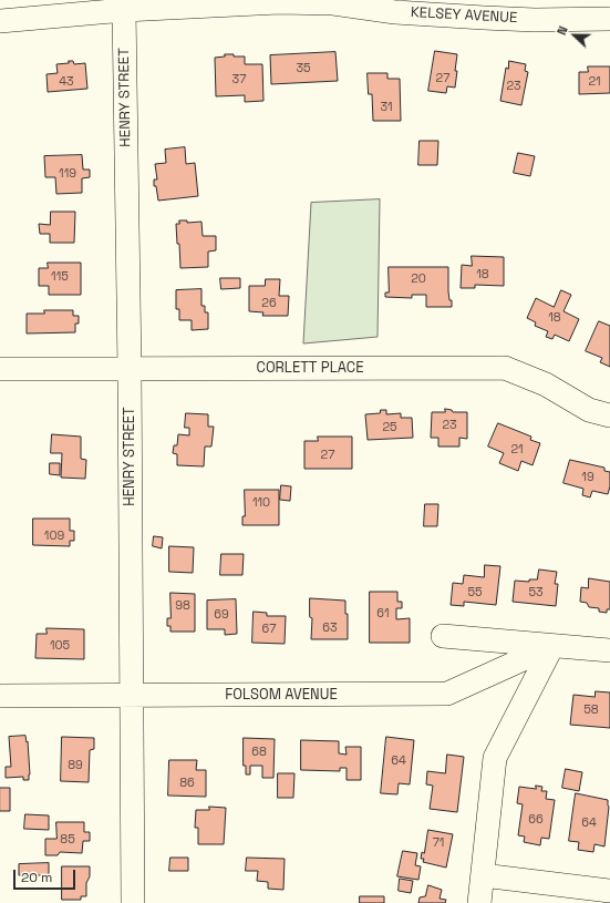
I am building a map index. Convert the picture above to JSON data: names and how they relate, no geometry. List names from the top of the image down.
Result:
{
  "streets": {
    "street": [
      "KELSEY AVENUE",
      "HENRY STREET",
      "CORLETT PLACE",
      "FOLSOM AVENUE"
    ]
  },
  "crossings": [
    ["KELSEY AVENUE", "HENRY STREET"],
    ["HENRY STREET", "CORLETT PLACE"],
    ["HENRY STREET", "FOLSOM AVENUE"]
  ],
  "house_numbers": [
    "35",
    "27",
    "37",
    "43",
    "21",
    "23",
    "31",
    "119",
    "18",
    "115",
    "20",
    "26",
    "18",
    "23",
    "25",
    "21",
    "27",
    "19",
    "110",
    "109",
    "55",
    "53",
    "98",
    "61",
    "69",
    "63",
    "67",
    "105",
    "58",
    "68",
    "64",
    "89",
    "86",
    "66",
    "64",
    "85",
    "71"
  ],
  "scale_bar": "20 m",
  "north": "left"
}
